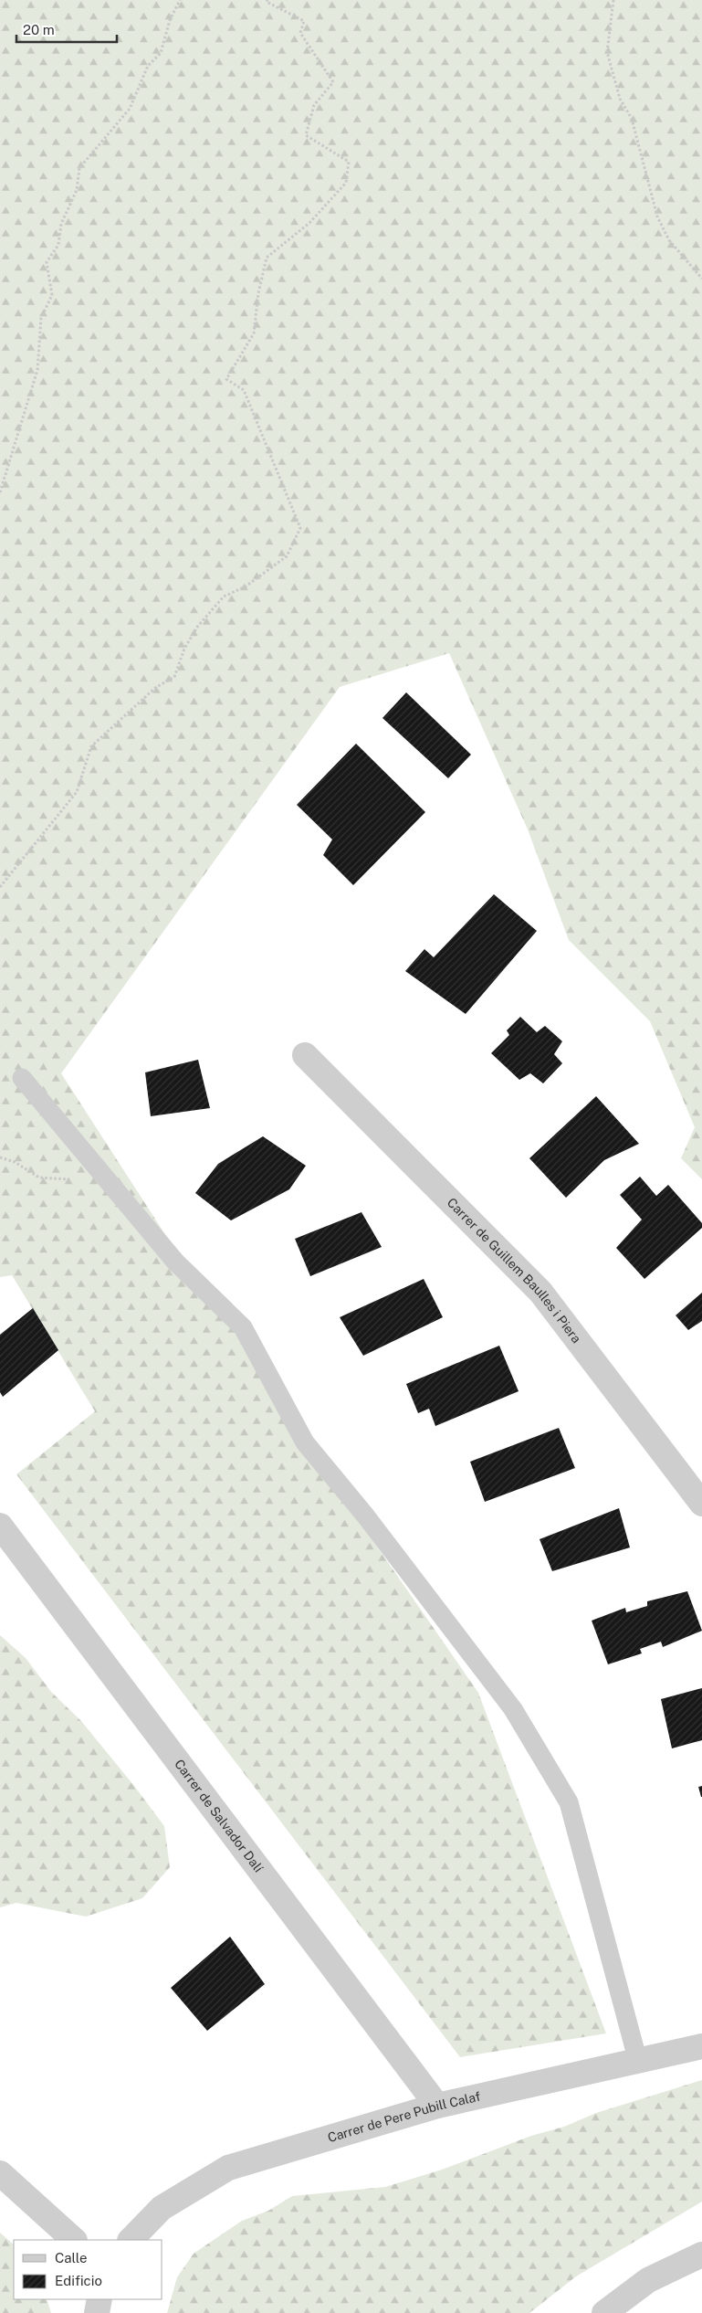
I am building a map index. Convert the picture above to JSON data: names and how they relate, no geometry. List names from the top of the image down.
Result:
{
  "streets": {
    "street": ["Carrer de Guillem Baulles i Piera", "Carrer de Salvador Dalí", "Carrer de Pere Pubill Calaf"]
  },
  "crossings": [
    ["Carrer de Salvador Dalí", "Carrer de Pere Pubill Calaf"]
  ],
  "legend": ["Calle", "Edificio"],
  "scale_bar": "20 m"
}
